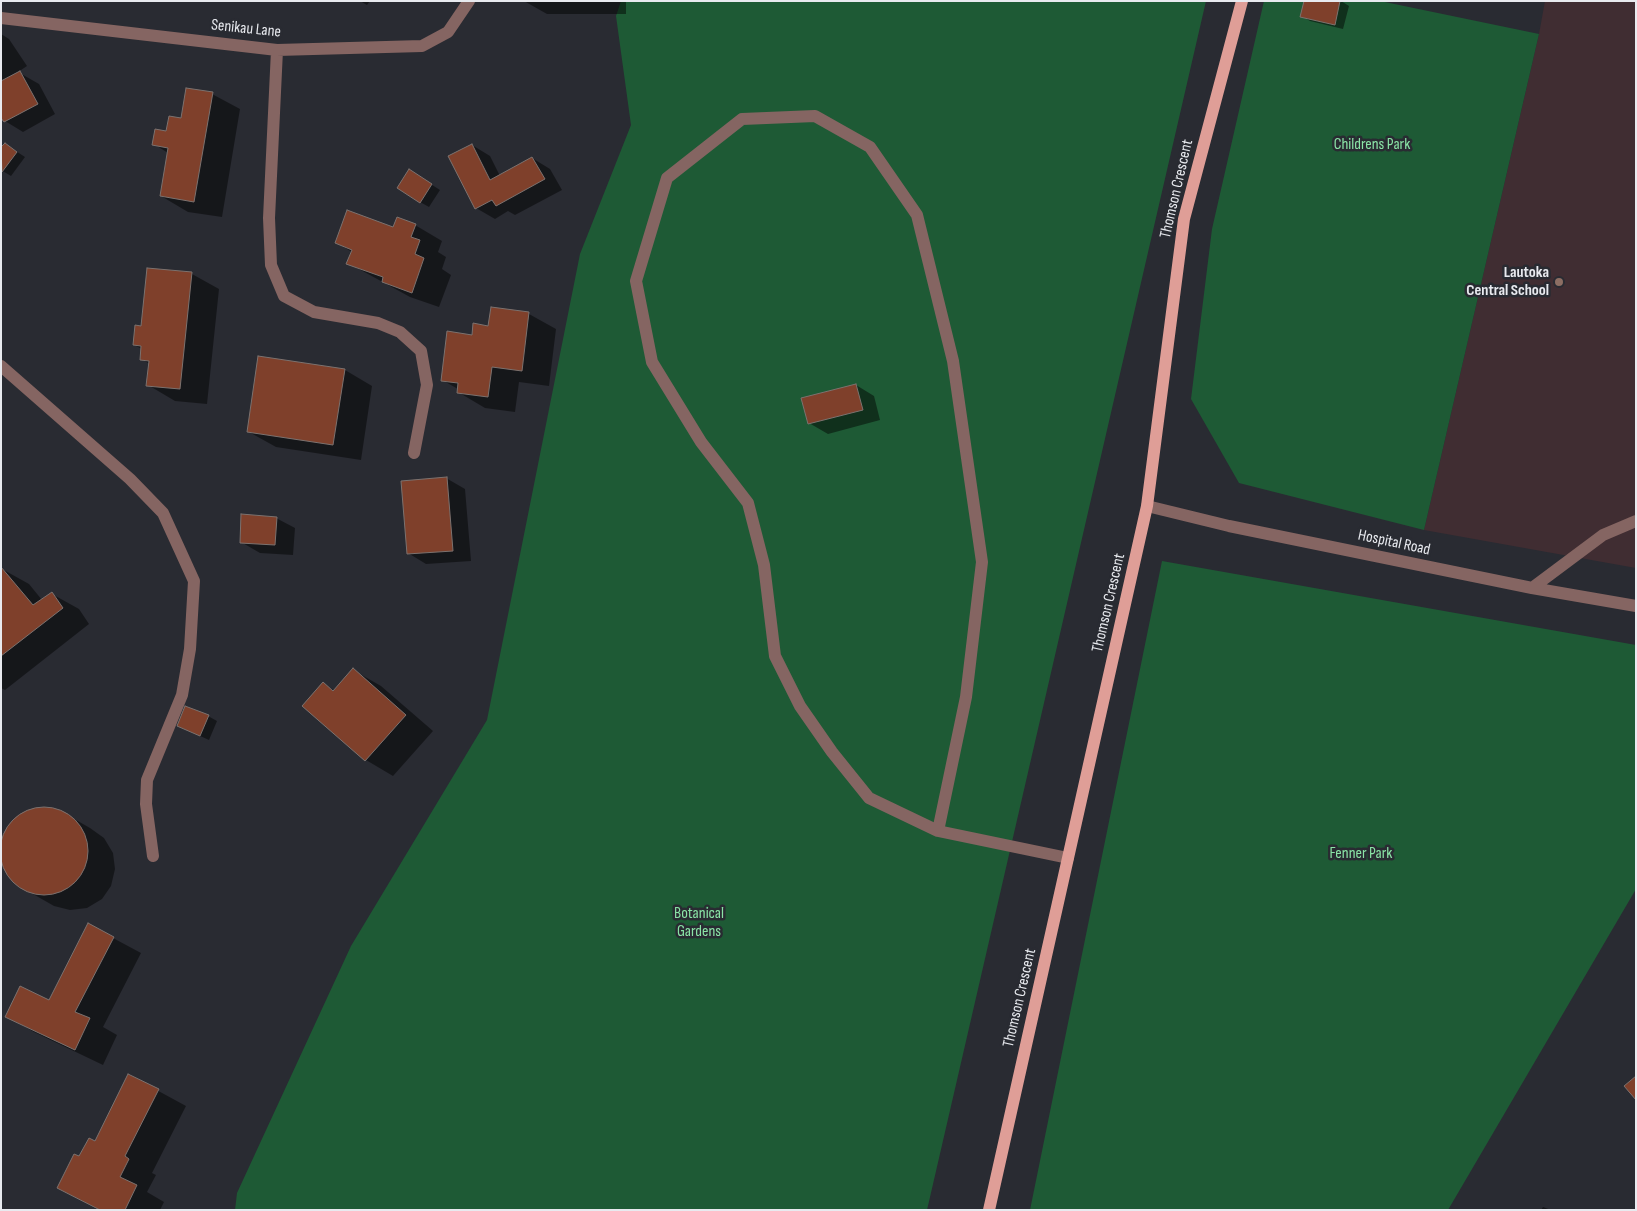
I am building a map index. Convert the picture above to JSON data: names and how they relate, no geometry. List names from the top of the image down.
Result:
{
  "streets": {
    "main road": ["Thomson Crescent"],
    "street": ["Senikau Lane", "Hospital Road"]
  },
  "crossings": [
    ["Thomson Crescent", "Hospital Road"]
  ],
  "parks": ["Childrens Park", "Fenner Park", "Botanical Gardens"],
  "places": ["Lautoka Central School"]
}
